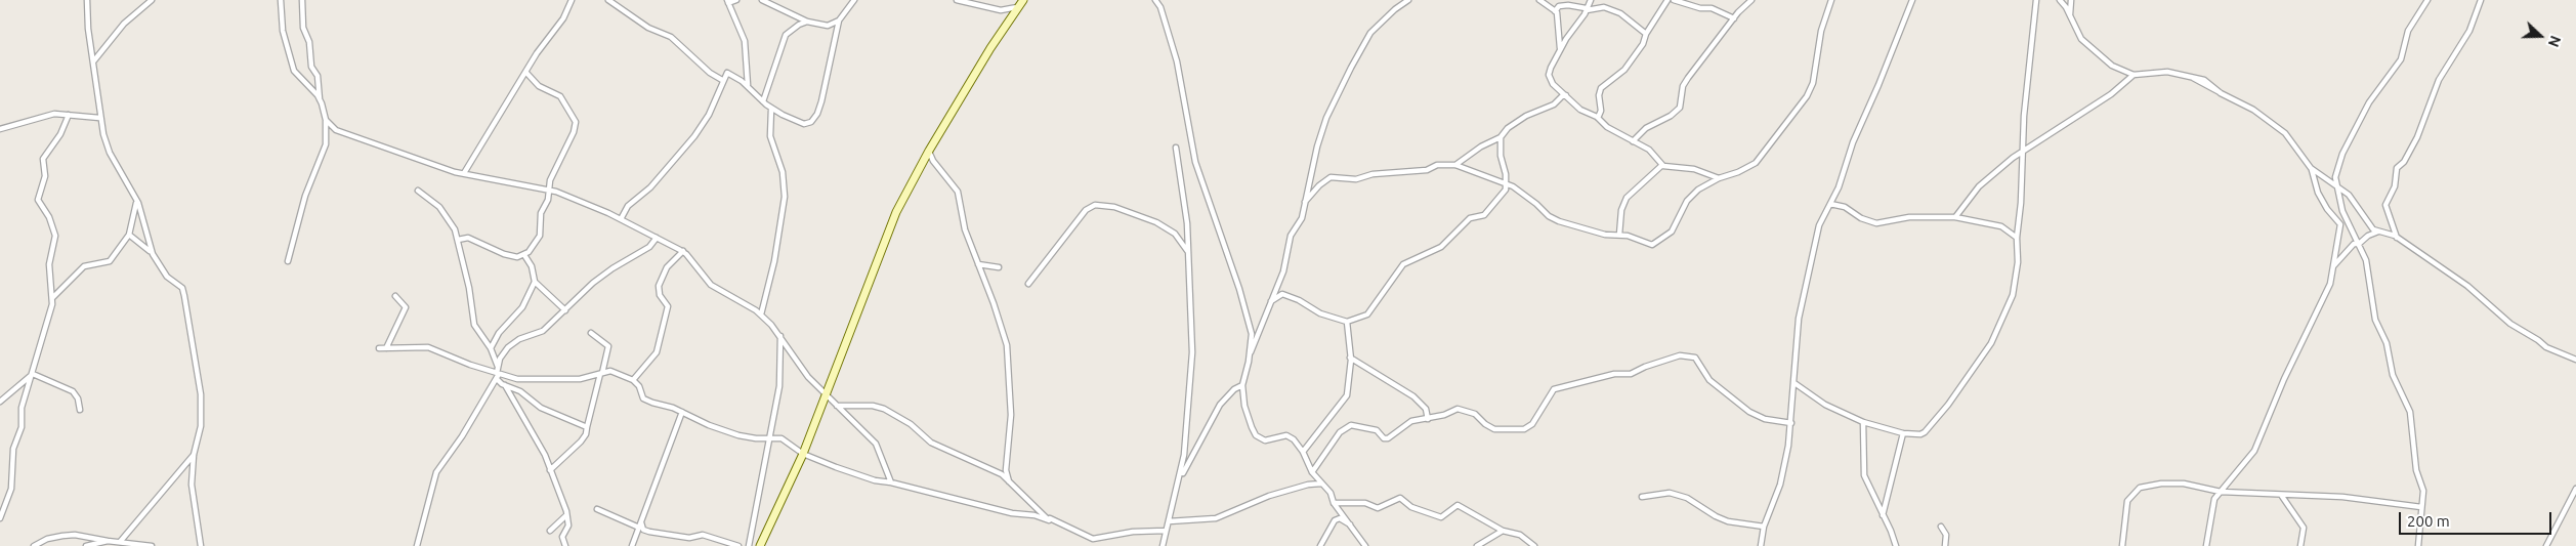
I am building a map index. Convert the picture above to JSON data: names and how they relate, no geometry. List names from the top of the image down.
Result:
{
  "scale_bar": "200 m",
  "north": "right"
}
